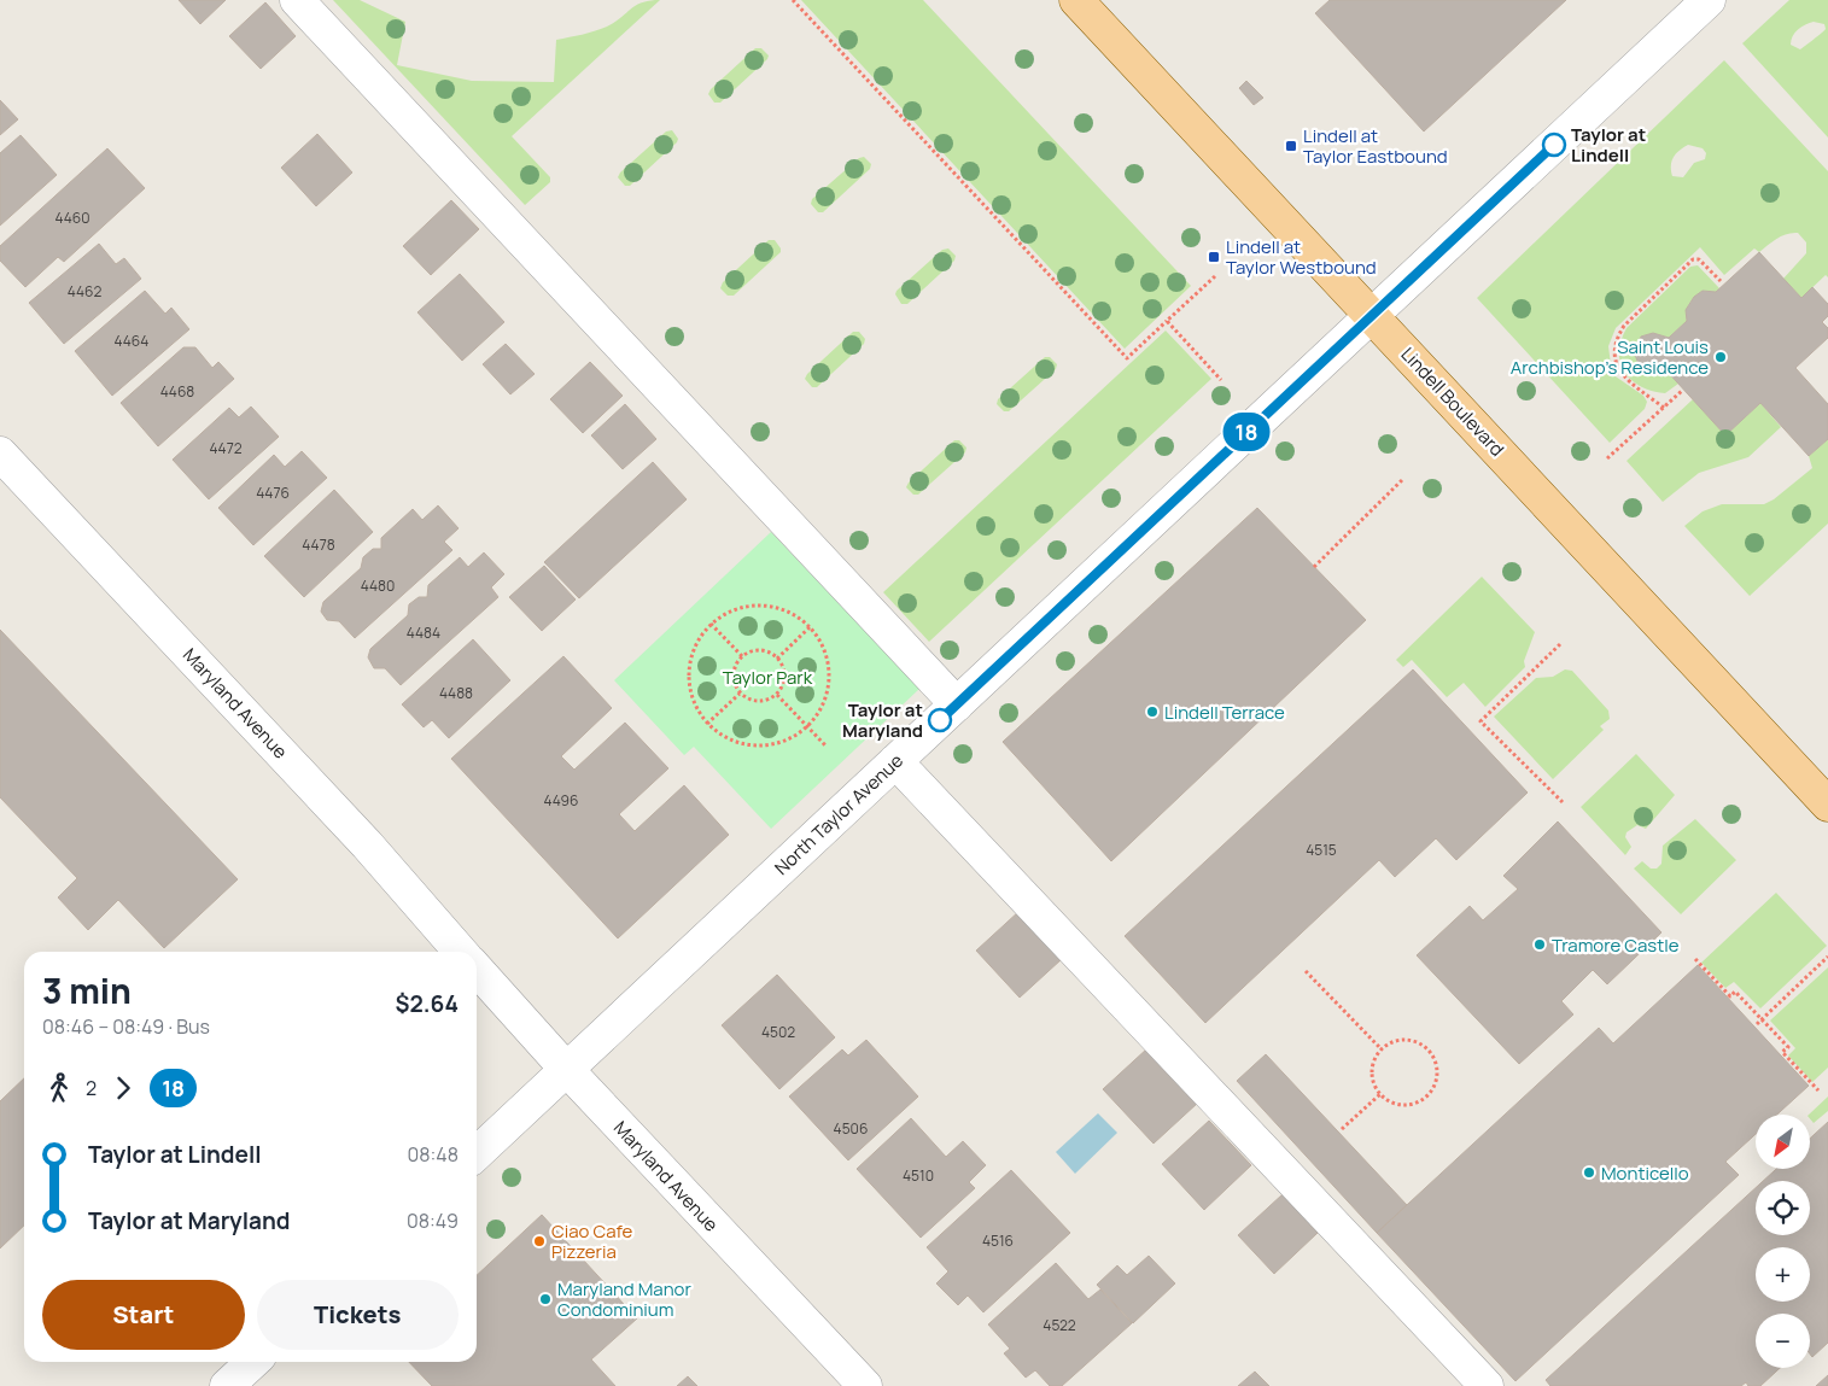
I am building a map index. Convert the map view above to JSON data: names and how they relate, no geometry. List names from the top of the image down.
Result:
{
  "streets": {
    "main road": ["Lindell Boulevard"],
    "street": ["Maryland Avenue", "North Taylor Avenue"]
  },
  "crossings": [
    ["Lindell Boulevard", "North Taylor Avenue"],
    ["Maryland Avenue", "North Taylor Avenue"]
  ],
  "parks": ["Taylor Park"],
  "places": {
    "other": [
      "Taylor at Lindell",
      "Saint Louis Archbishop's Residence",
      "Lindell Terrace",
      "Taylor at Maryland",
      "Tramore Castle",
      "Monticello",
      "Ciao Cafe Pizzeria",
      "Maryland Manor Condominium"
    ],
    "transit": ["Lindell at Taylor Eastbound", "Lindell at Taylor Westbound"]
  },
  "lines": ["bus line 18"],
  "house_numbers": [
    "4460",
    "4462",
    "4464",
    "4468",
    "4472",
    "4476",
    "4478",
    "4480",
    "4484",
    "4488",
    "4496",
    "4515",
    "4502",
    "4506",
    "4510",
    "4516",
    "4522"
  ],
  "north": "bottom left",
  "page": {
    "on_map": "18",
    "heading": ["3 min", "08:46 – 08:49 · Bus", "$2.64"],
    "legs": ["2", "18"],
    "map_buttons": ["+", "−"],
    "list": [
      {
        "name": "Taylor at Lindell",
        "value": "08:48"
      },
      {
        "name": "Taylor at Maryland",
        "value": "08:49"
      }
    ],
    "buttons": ["Start", "Tickets"]
  }
}
